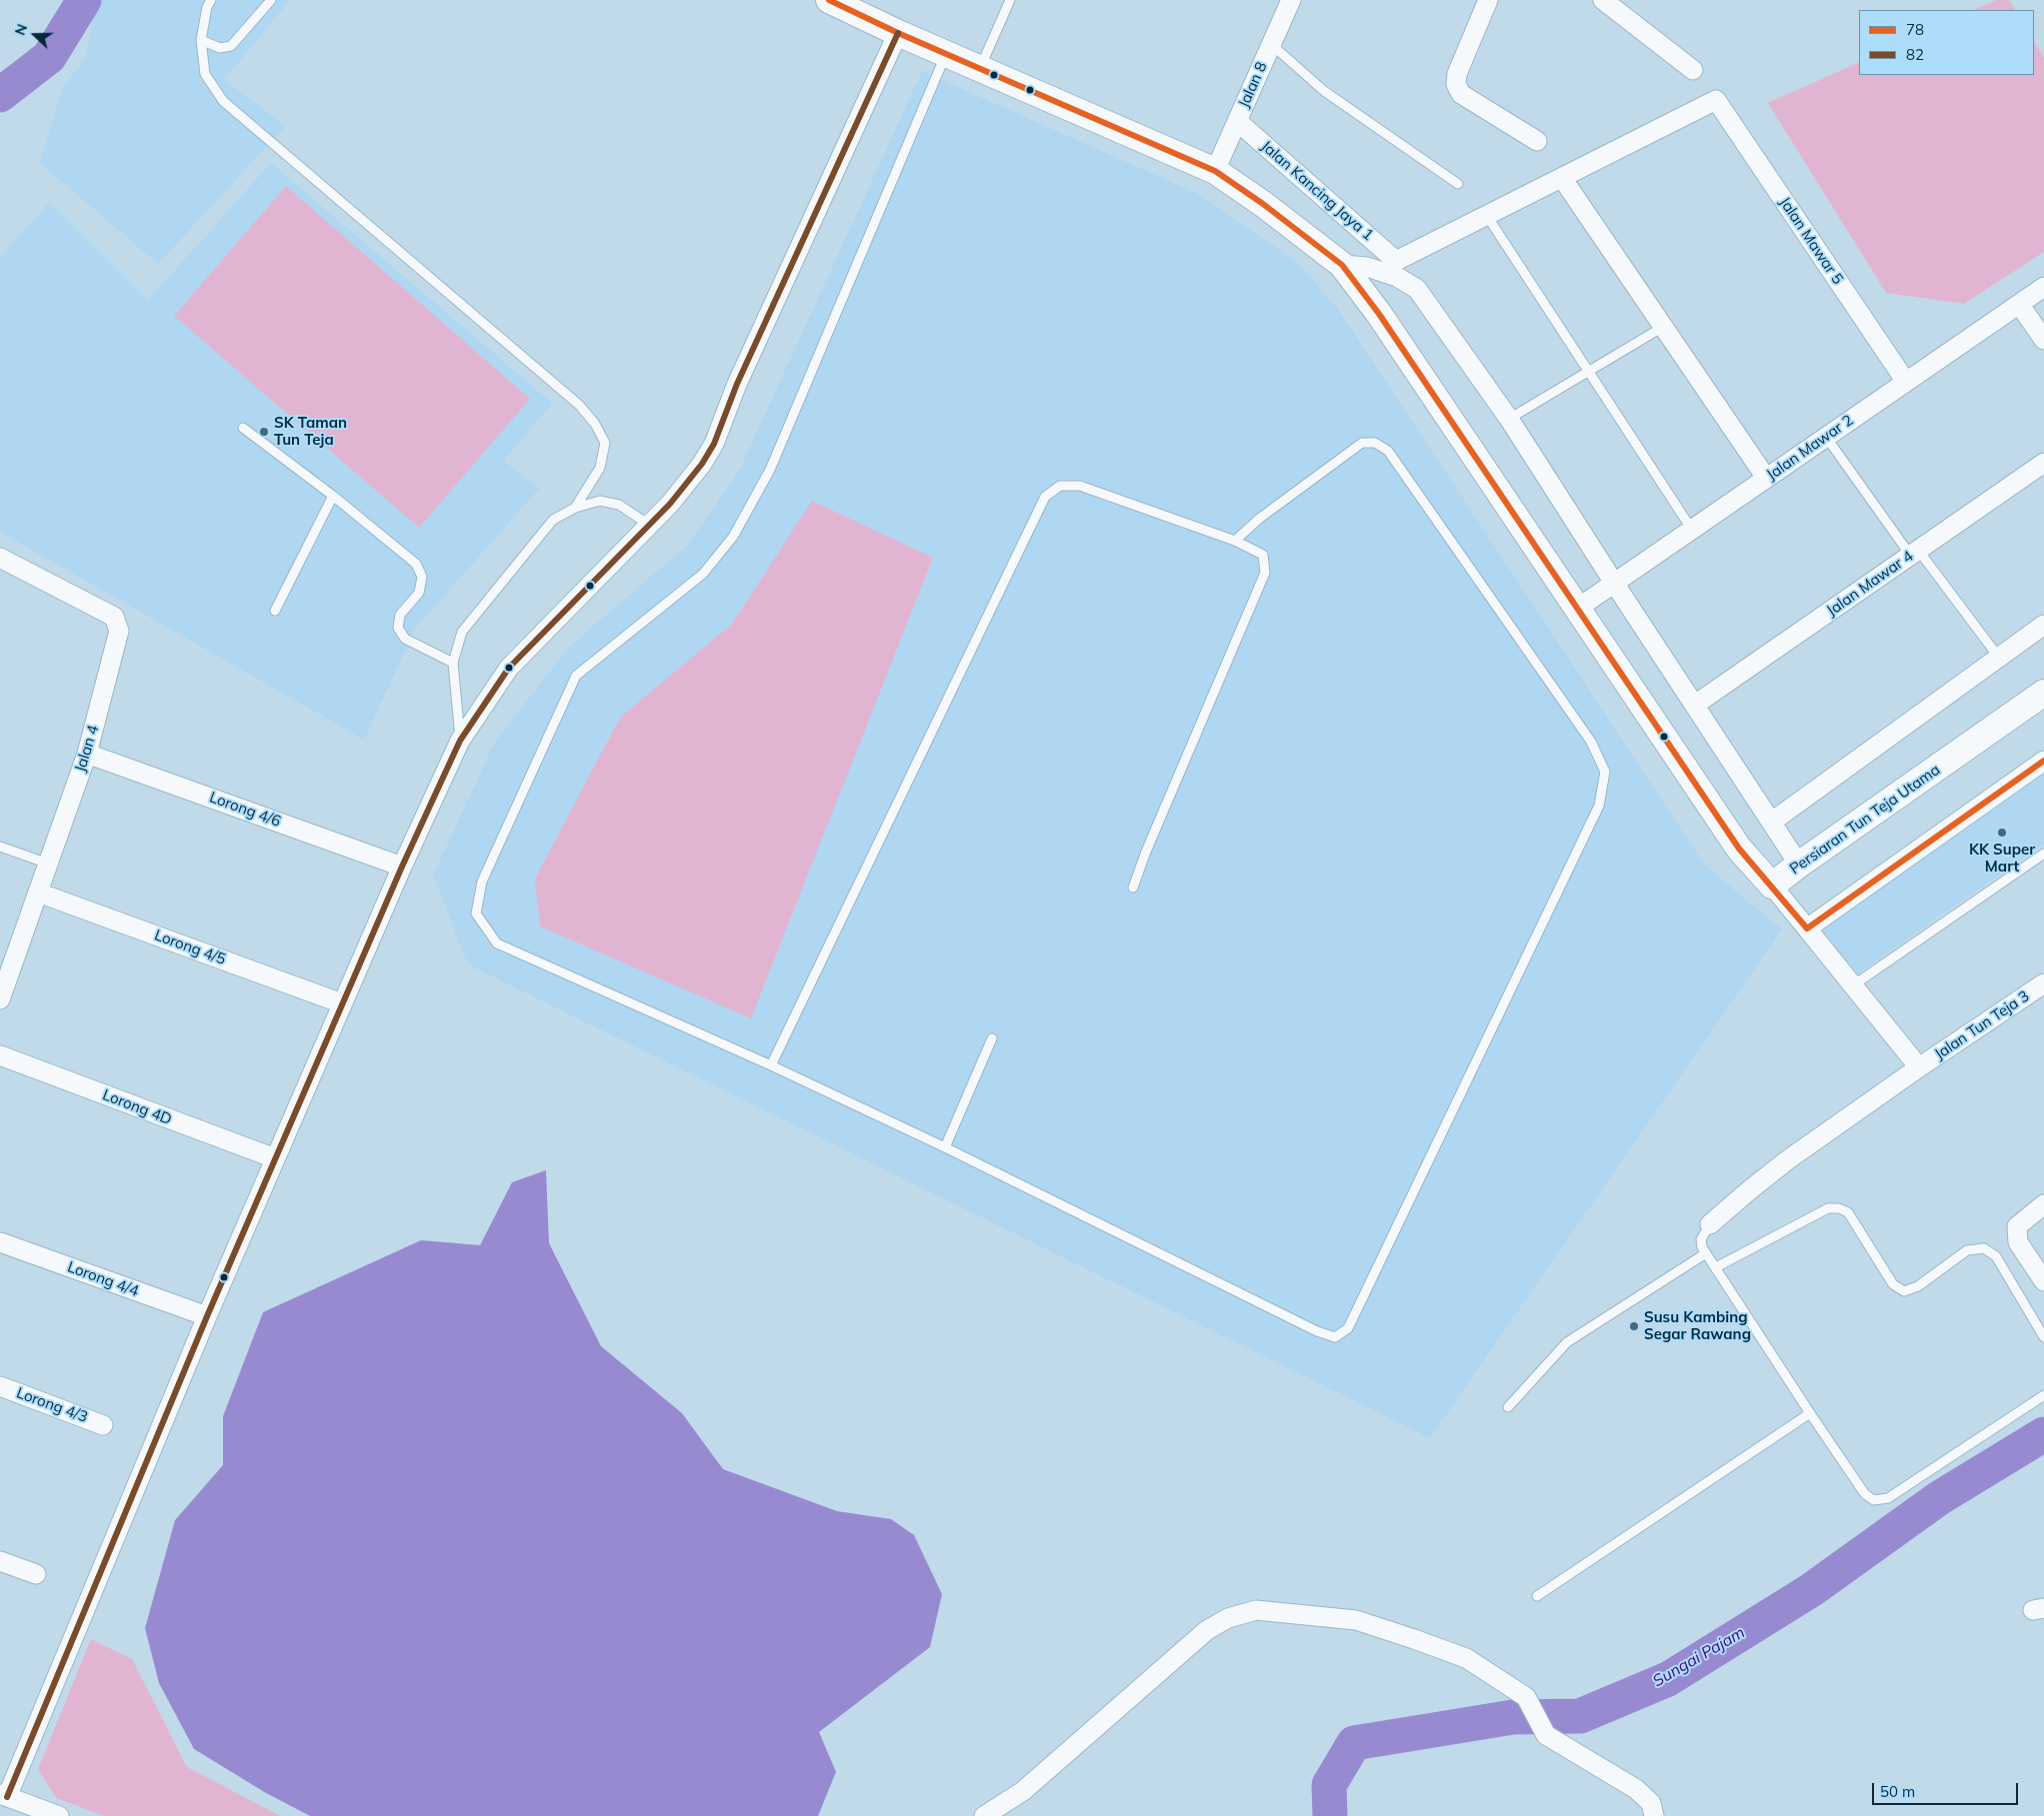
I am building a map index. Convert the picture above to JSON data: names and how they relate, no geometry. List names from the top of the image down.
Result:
{
  "streets": {
    "street": [
      "Jalan 8",
      "Jalan Kancing Jaya 1",
      "Jalan Mawar 5",
      "Jalan Mawar 2",
      "Jalan Mawar 4",
      "Jalan 4",
      "Lorong 4/6",
      "Persiaran Tun Teja Utama",
      "Lorong 4/5",
      "Jalan Tun Teja 3",
      "Lorong 4D",
      "Lorong 4/4",
      "Lorong 4/3"
    ]
  },
  "crossings": [
    ["Jalan 8", "Jalan Kancing Jaya 1"],
    ["Jalan Mawar 5", "Jalan Mawar 2"],
    ["Jalan 4", "Lorong 4/6"],
    ["Jalan 4", "Lorong 4/5"]
  ],
  "water": ["Sungai Pajam"],
  "places": ["SK Taman Tun Teja", "KK Super Mart", "Susu Kambing Segar Rawang"],
  "lines": ["transit line 78", "transit line 82"],
  "legend": ["78", "82"],
  "scale_bar": "50 m",
  "north": "left"
}
